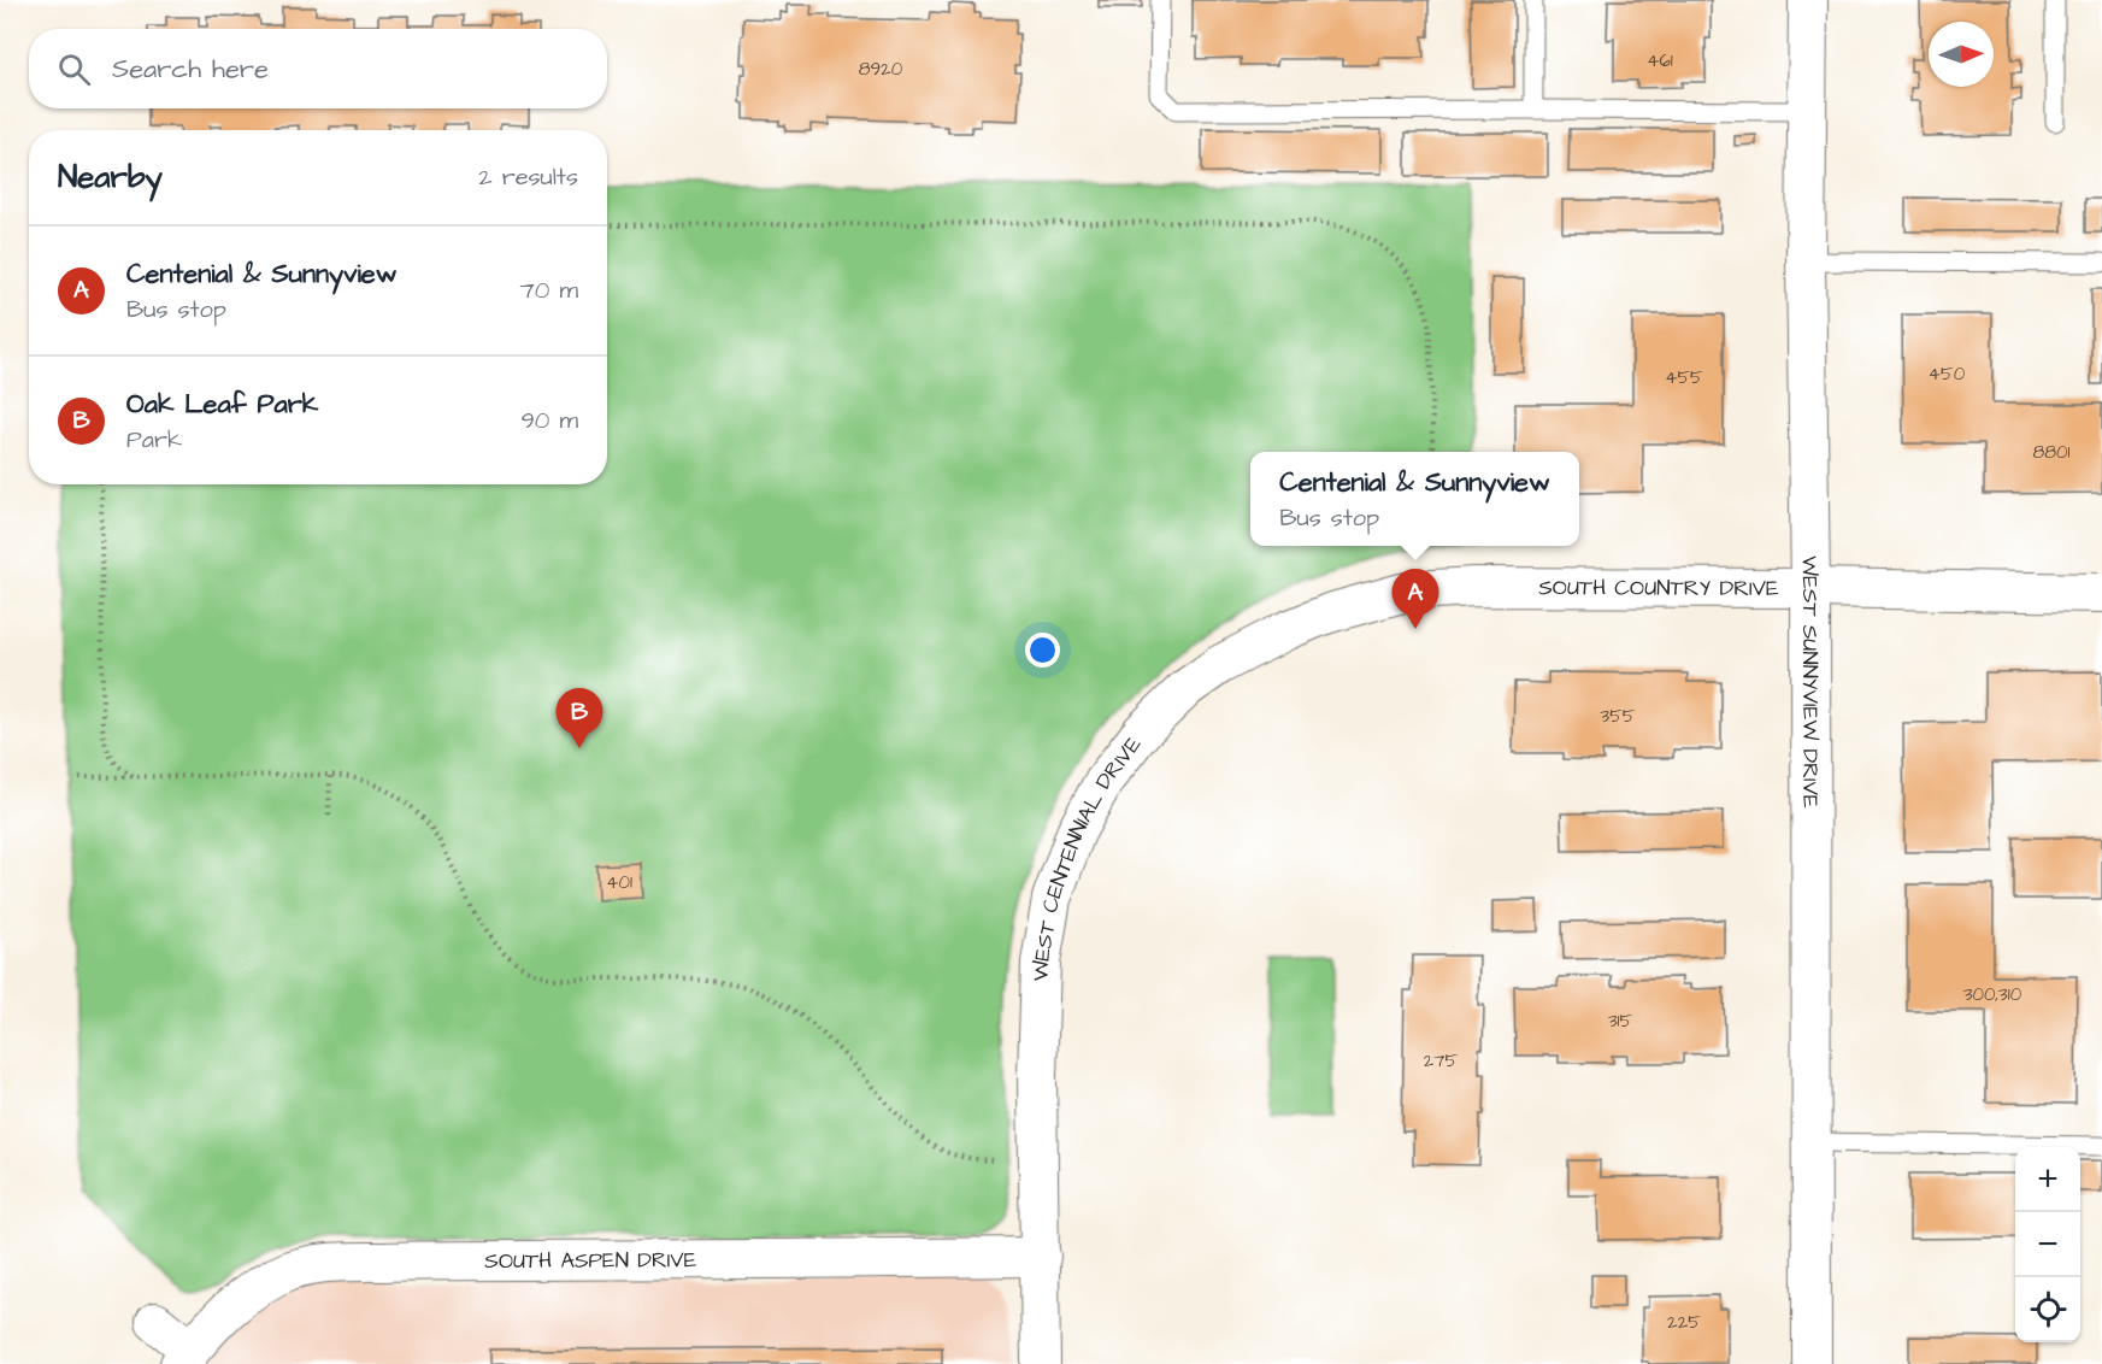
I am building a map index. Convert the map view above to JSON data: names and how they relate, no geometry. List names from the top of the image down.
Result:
{
  "streets": {
    "street": [
      "SOUTH COUNTRY DRIVE",
      "WEST SUNNYVIEW DRIVE",
      "WEST CENTENNIAL DRIVE",
      "SOUTH ASPEN DRIVE"
    ]
  },
  "crossings": [
    ["SOUTH COUNTRY DRIVE", "WEST SUNNYVIEW DRIVE"],
    ["SOUTH COUNTRY DRIVE", "WEST CENTENNIAL DRIVE"],
    ["WEST CENTENNIAL DRIVE", "SOUTH ASPEN DRIVE"]
  ],
  "house_numbers": [
    "461",
    "8920",
    "450",
    "455",
    "8801",
    "355",
    "401",
    "300,310",
    "315",
    "275",
    "225"
  ],
  "north": "right",
  "page": {
    "search": "Search here",
    "heading": ["Nearby", "2 results"],
    "list": [
      {
        "mark": "A",
        "name": "Centenial & Sunnyview",
        "note": "Bus stop",
        "value": "70 m"
      },
      {
        "mark": "B",
        "name": "Oak Leaf Park",
        "note": "Park",
        "value": "90 m"
      }
    ],
    "popup": ["Centenial & Sunnyview", "Bus stop"],
    "pins": ["A", "B"],
    "map_buttons": ["+", "−"]
  }
}
